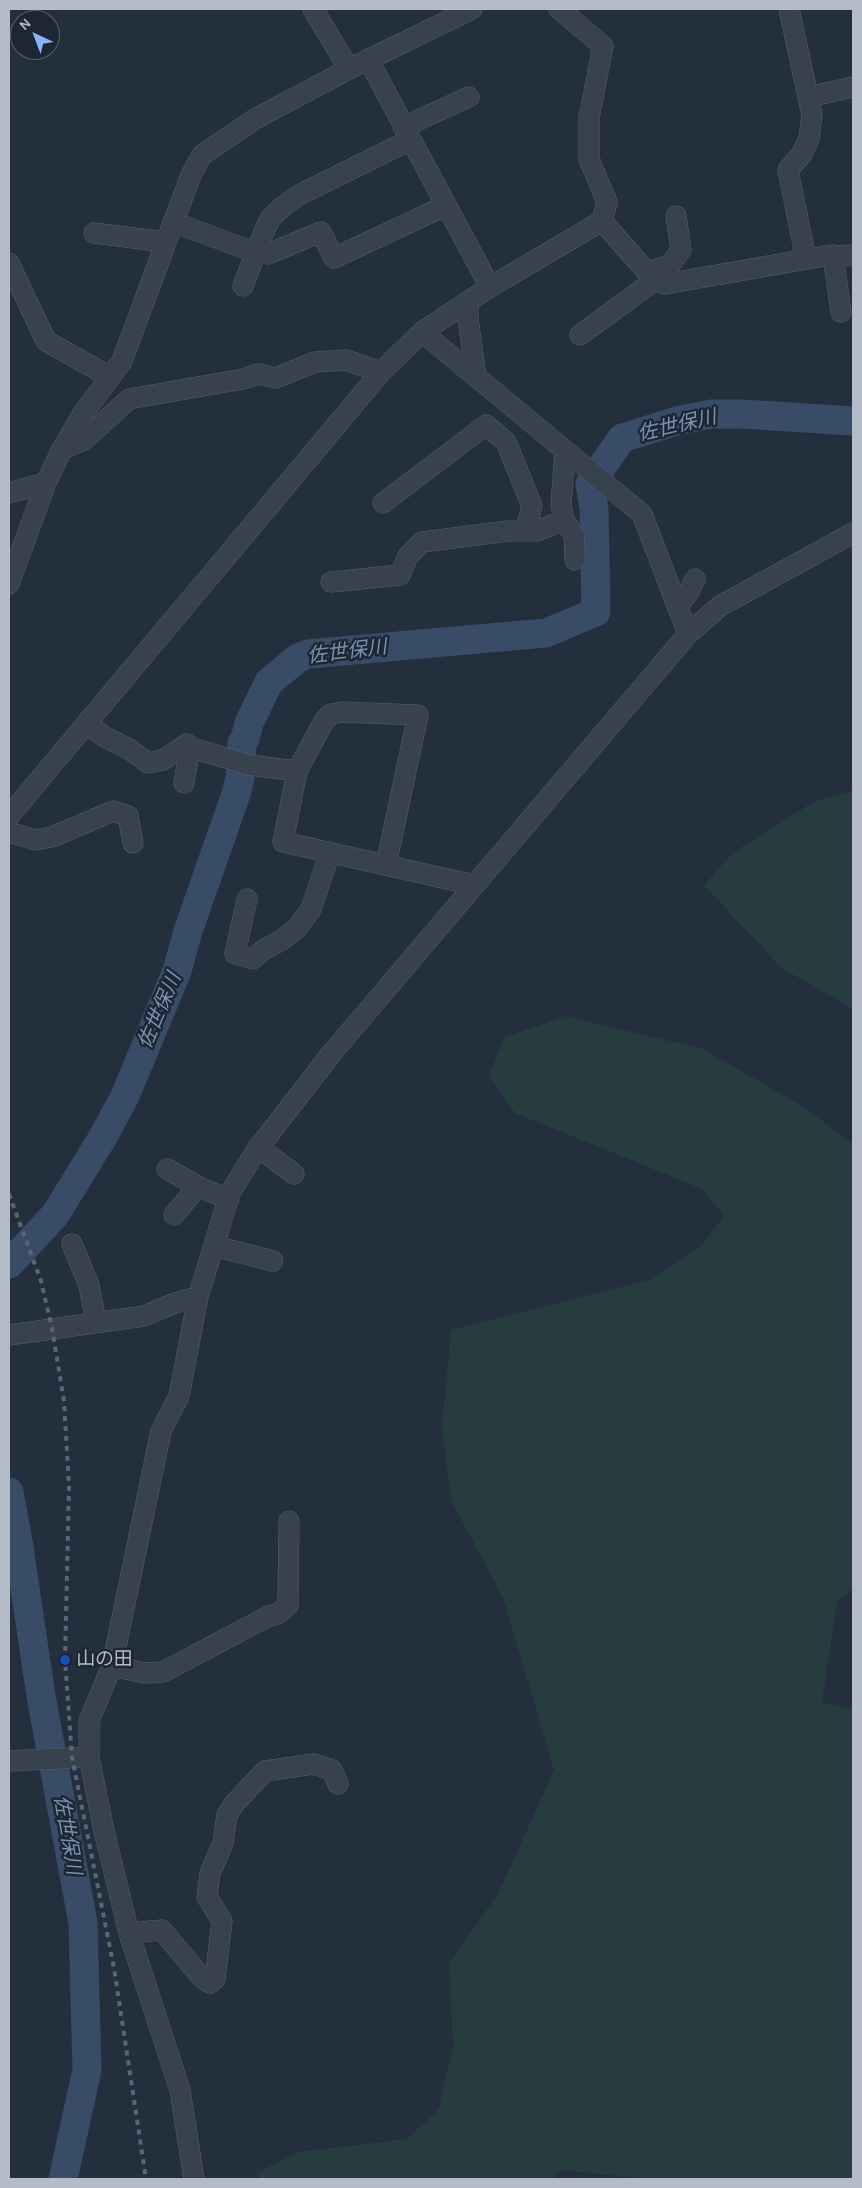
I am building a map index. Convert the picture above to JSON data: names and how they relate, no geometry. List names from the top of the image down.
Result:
{
  "water": ["佐世保川"],
  "places": ["山の田"],
  "north": "top left"
}
